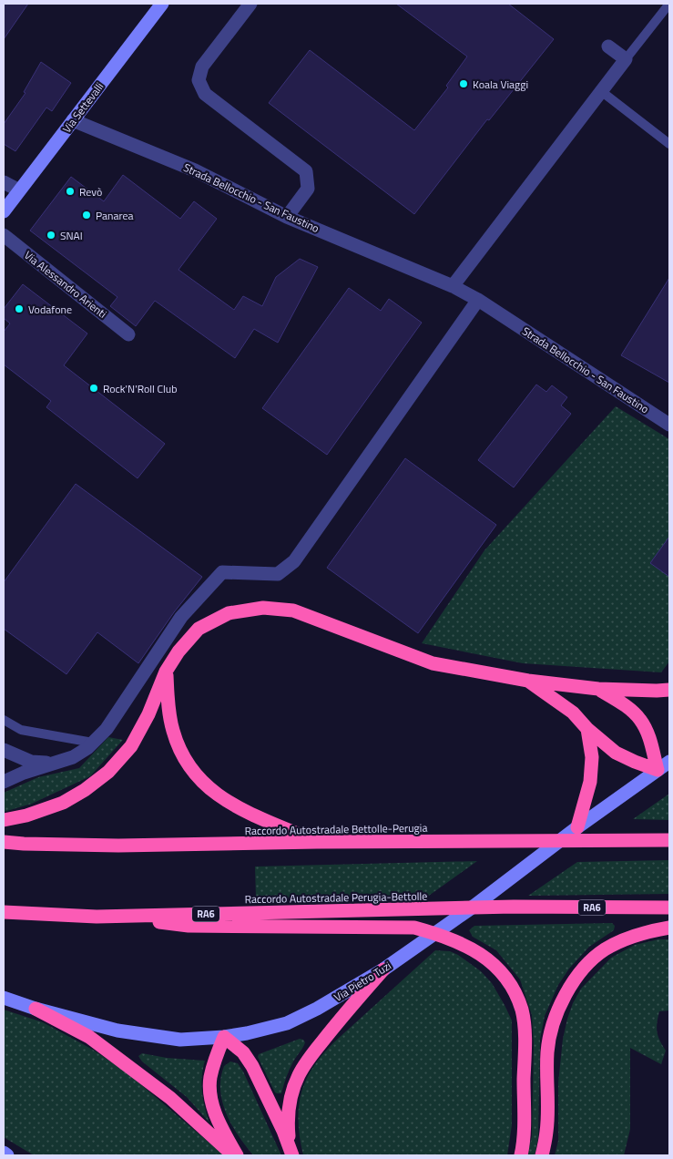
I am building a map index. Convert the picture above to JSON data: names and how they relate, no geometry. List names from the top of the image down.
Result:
{
  "streets": {
    "highway": ["Raccordo Autostradale Bettolle-Perugia", "Raccordo Autostradale Perugia-Bettolle", "RA6"],
    "main road": ["Via Settevalli", "Via Pietro Tuzi"],
    "street": ["Strada Bellocchio - San Faustino", "Via Alessandro Arienti"]
  },
  "crossings": [
    ["Via Settevalli", "Strada Bellocchio - San Faustino"]
  ],
  "places": [
    "Koala Viaggi",
    "Revò",
    "Panarea",
    "SNAI",
    "Vodafone",
    "Rock'N'Roll Club"
  ]
}
